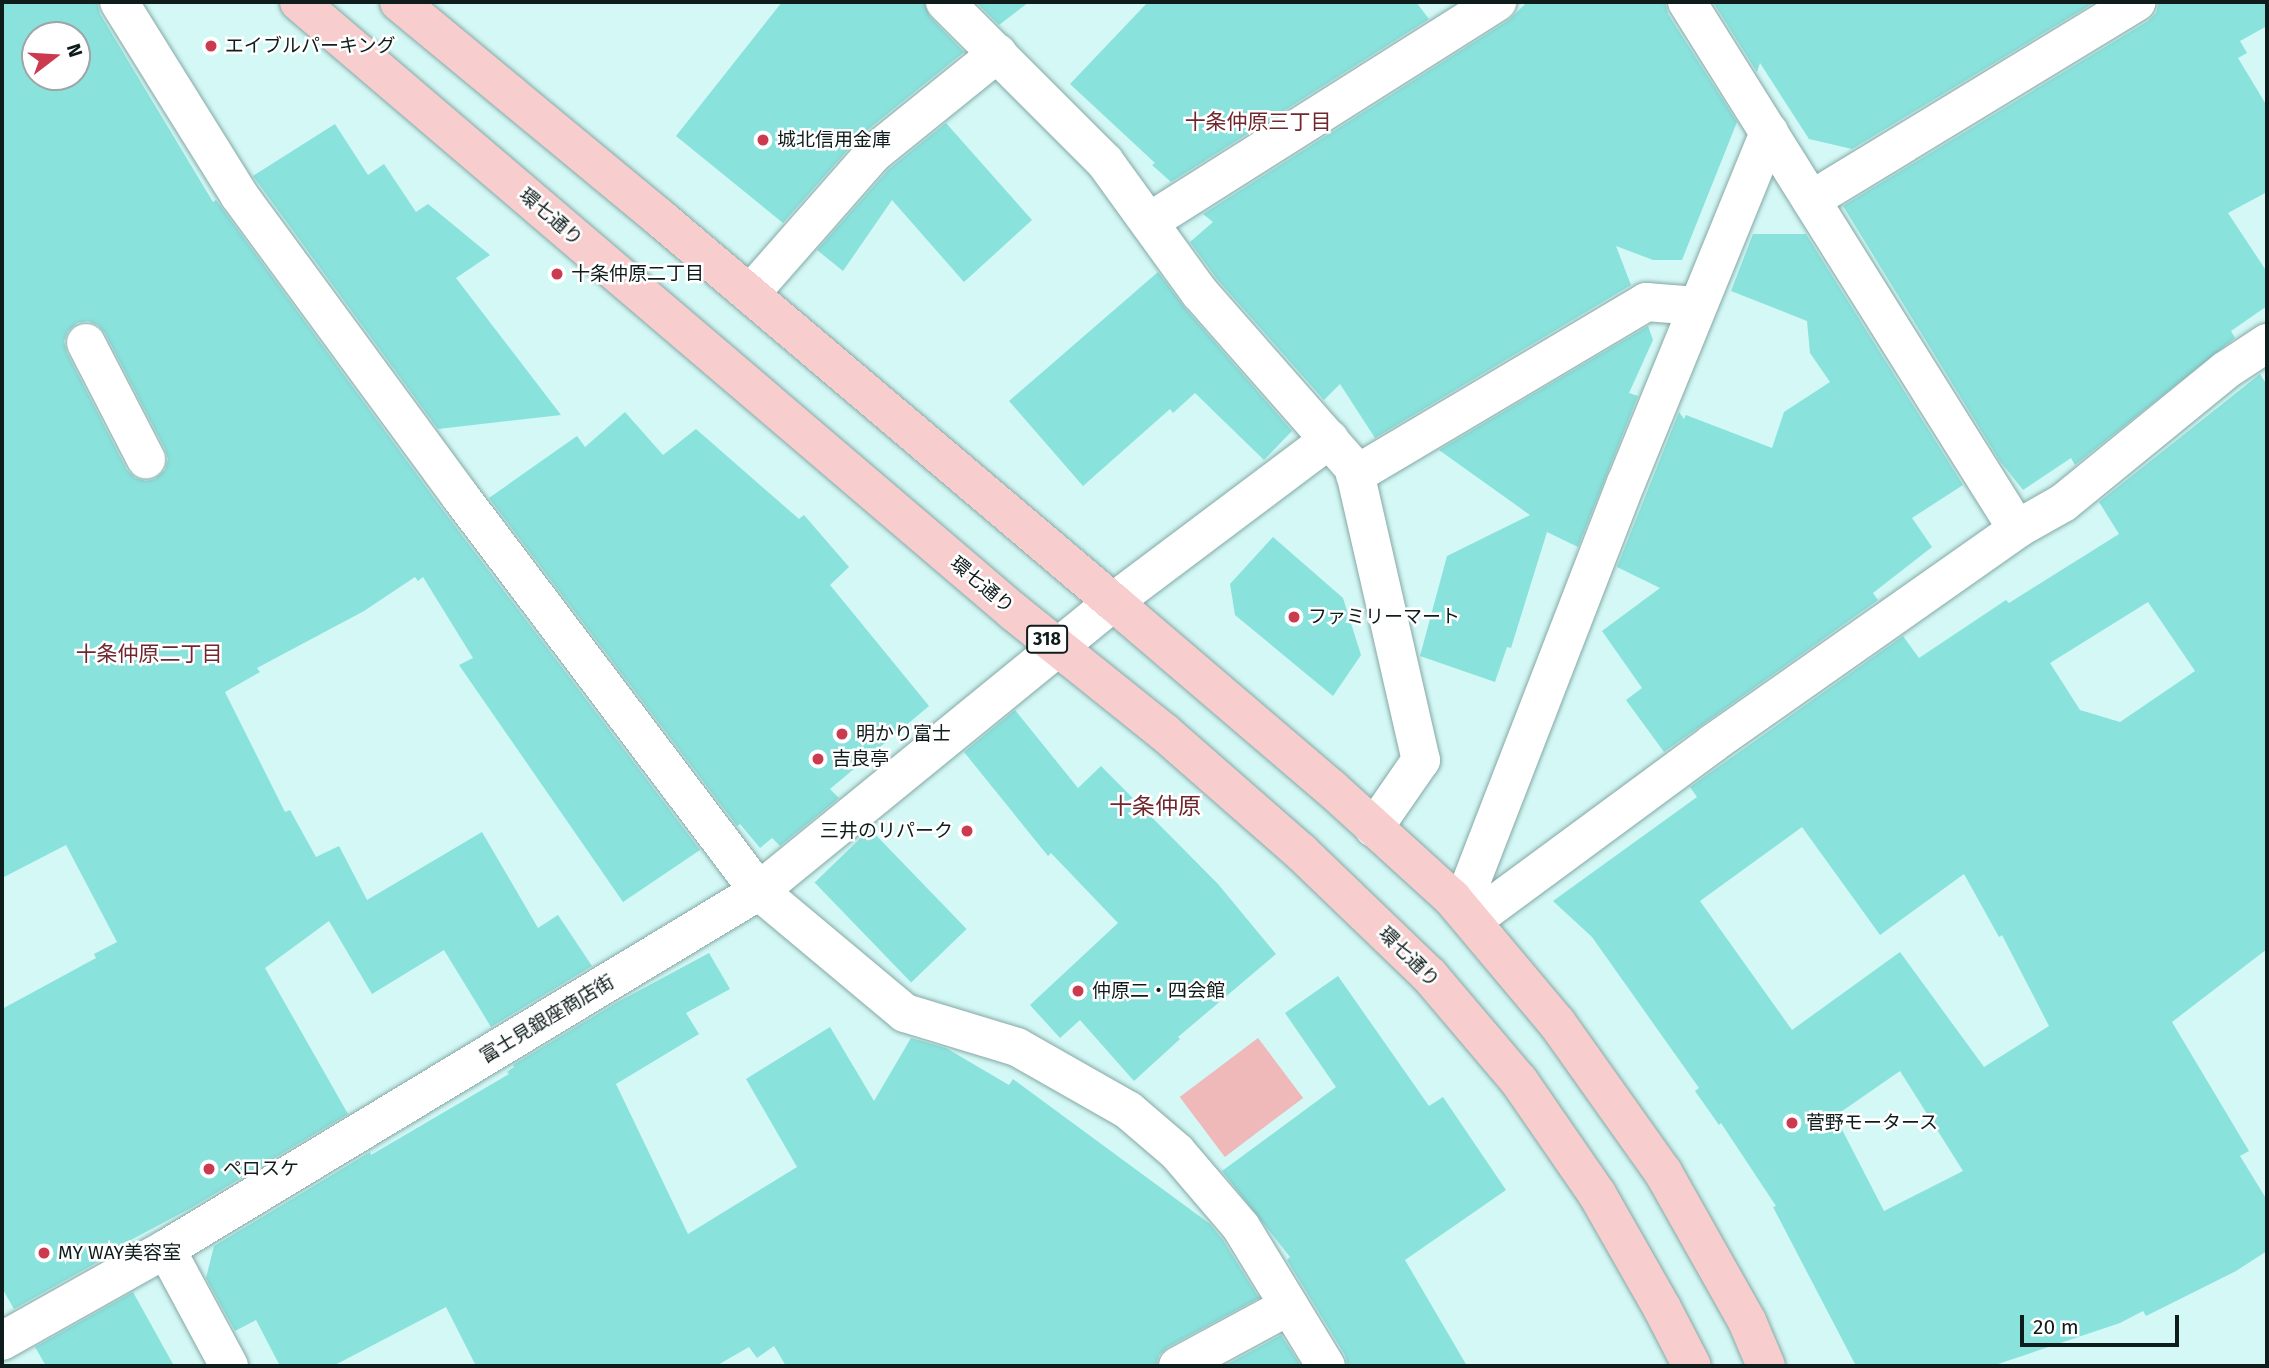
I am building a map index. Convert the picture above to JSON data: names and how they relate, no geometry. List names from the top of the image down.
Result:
{
  "streets": {
    "main road": ["環七通り", "318"],
    "street": ["富士見銀座商店街"]
  },
  "crossings": [
    ["環七通り", "富士見銀座商店街"]
  ],
  "districts": ["十条仲原三丁目", "十条仲原二丁目", "十条仲原"],
  "places": [
    "エイブルパーキング",
    "城北信用金庫",
    "十条仲原二丁目",
    "ファミリーマート",
    "明かり富士",
    "吉良亭",
    "三井のリパーク",
    "仲原二・四会館",
    "菅野モータース",
    "ペロスケ",
    "MY WAY美容室"
  ],
  "scale_bar": "20 m",
  "north": "right"
}
